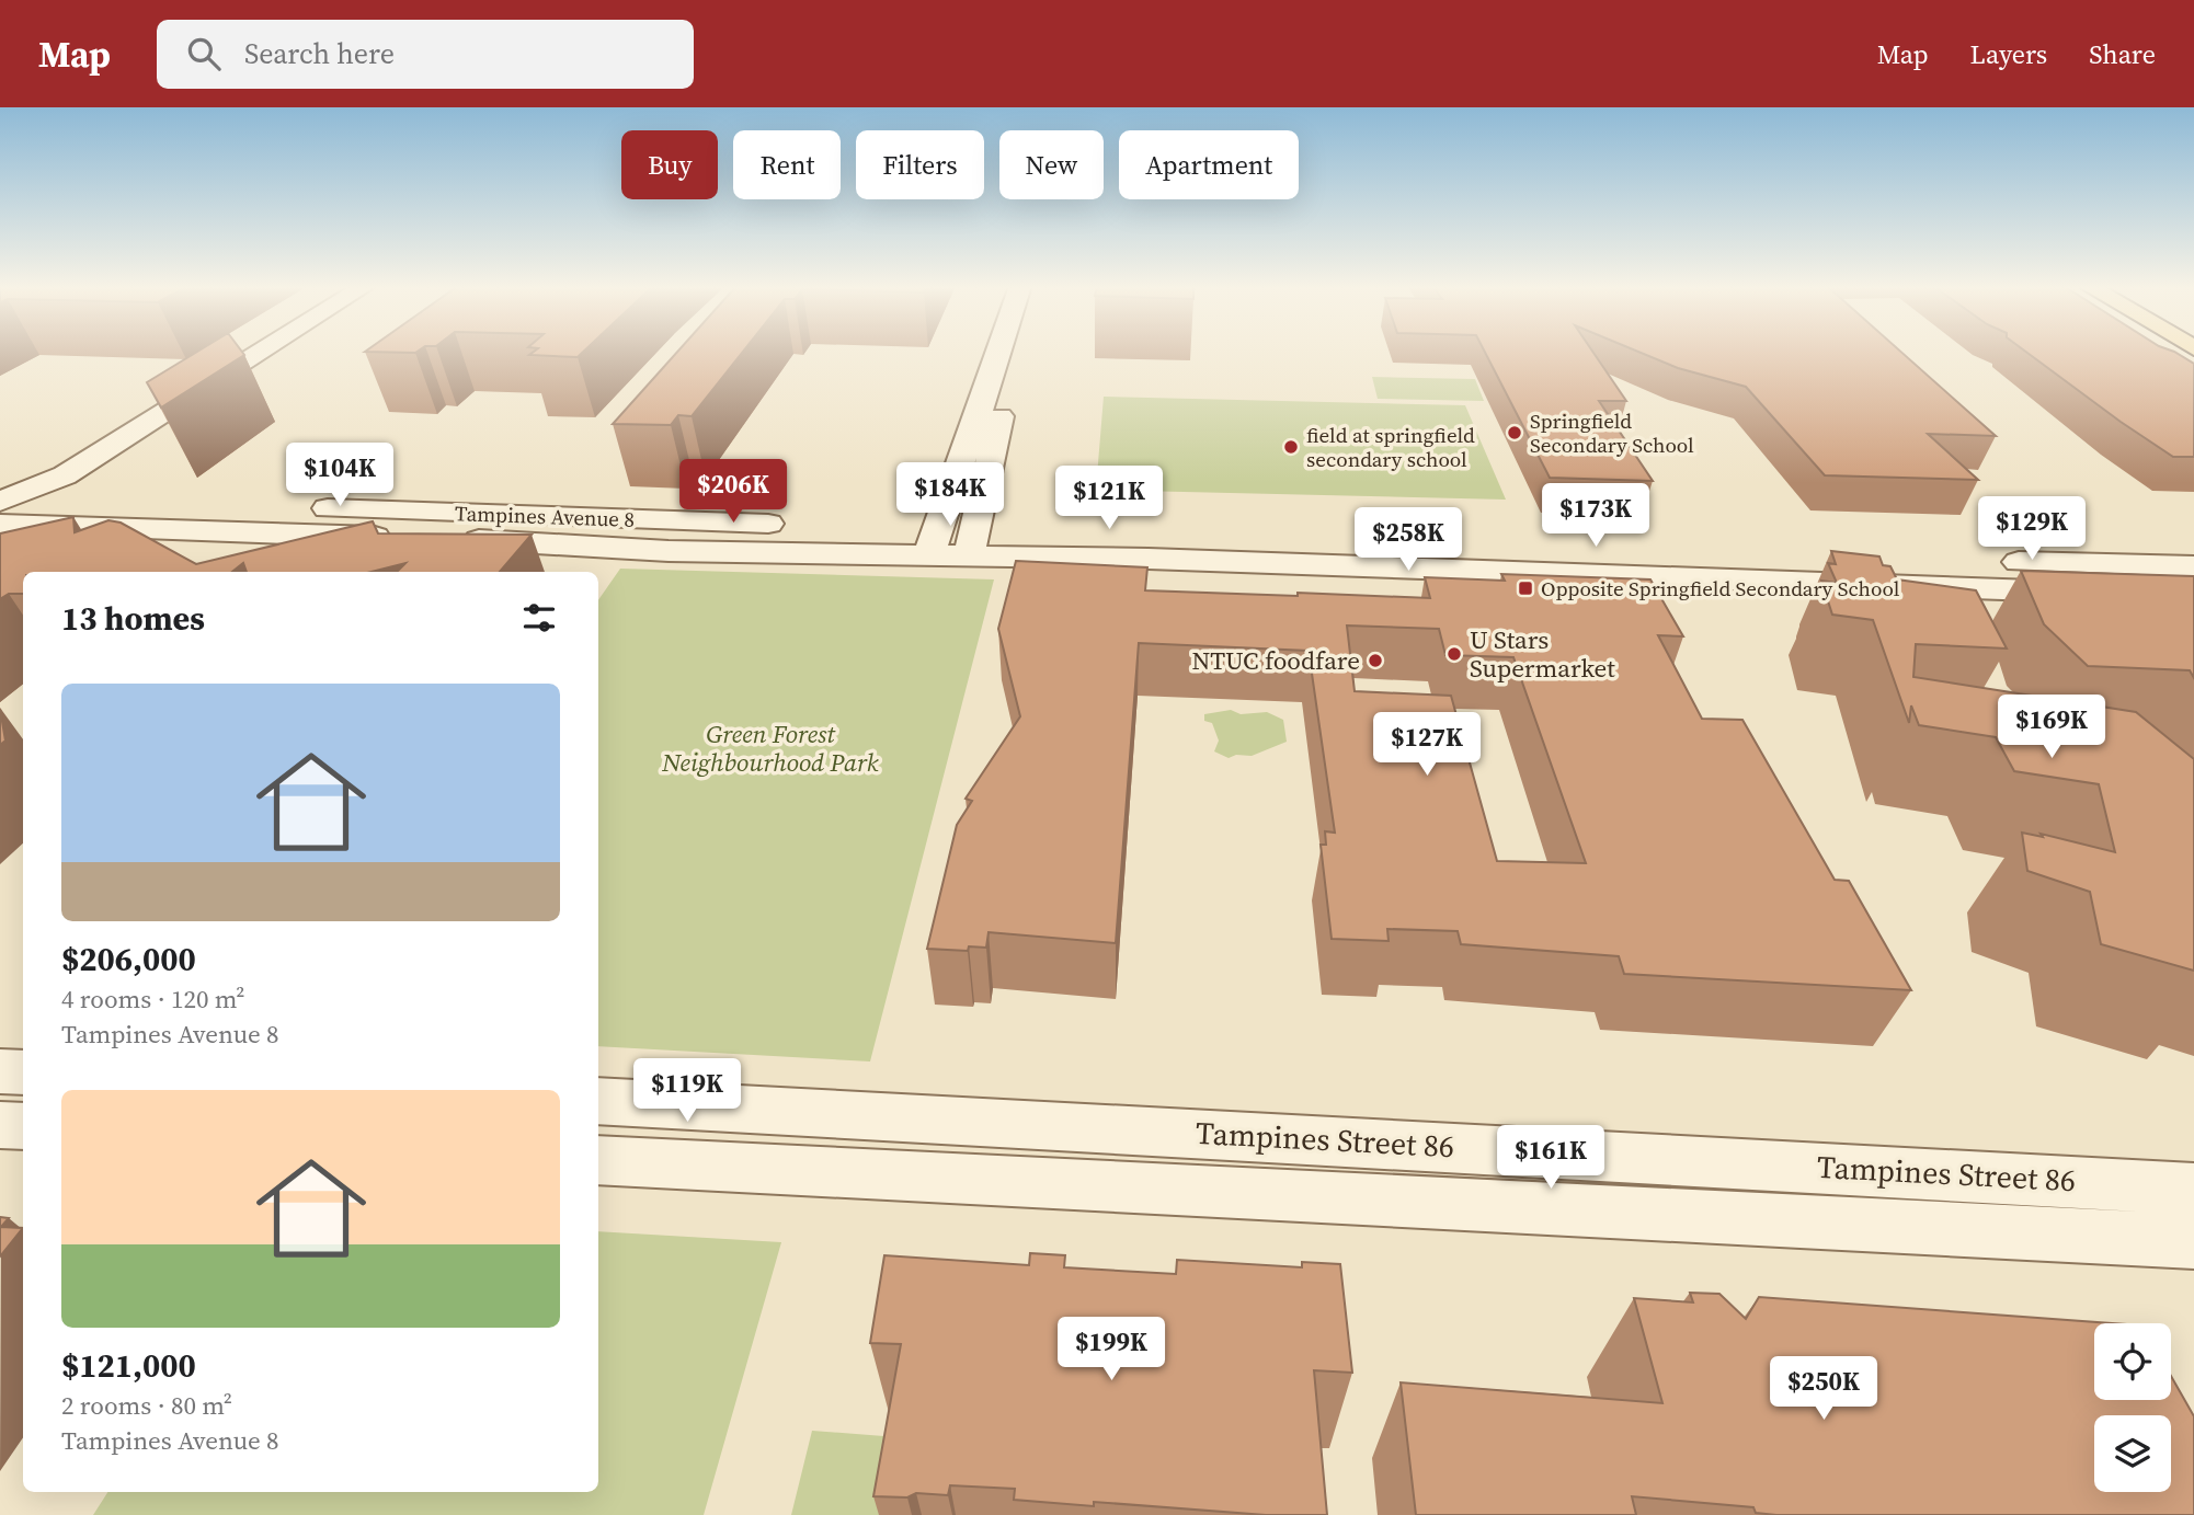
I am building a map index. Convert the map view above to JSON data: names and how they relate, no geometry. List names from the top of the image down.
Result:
{
  "streets": {
    "street": ["Tampines Avenue 8", "Tampines Street 86"]
  },
  "parks": ["Green Forest Neighbourhood Park"],
  "places": {
    "other": [
      "Springfield Secondary School",
      "field at springfield secondary school",
      "U Stars Supermarket",
      "NTUC foodfare"
    ],
    "transit": ["Opposite Springfield Secondary School"]
  },
  "page": {
    "header": "Map",
    "search": "Search here",
    "nav": ["Map", "Layers", "Share"],
    "chip": [
      "Buy",
      "Rent",
      "Filters",
      "New",
      "Apartment"
    ],
    "price": [
      "$104K",
      "$206K",
      "$184K",
      "$121K",
      "$173K",
      "$129K",
      "$258K",
      "$169K",
      "$127K",
      "$119K",
      "$161K",
      "$199K",
      "$250K"
    ],
    "heading": "13 homes",
    "list": [
      {
        "name": "$206,000",
        "note": "4 rooms · 120 m² · Tampines Avenue 8"
      },
      {
        "name": "$121,000",
        "note": "2 rooms · 80 m² · Tampines Avenue 8"
      }
    ]
  }
}
